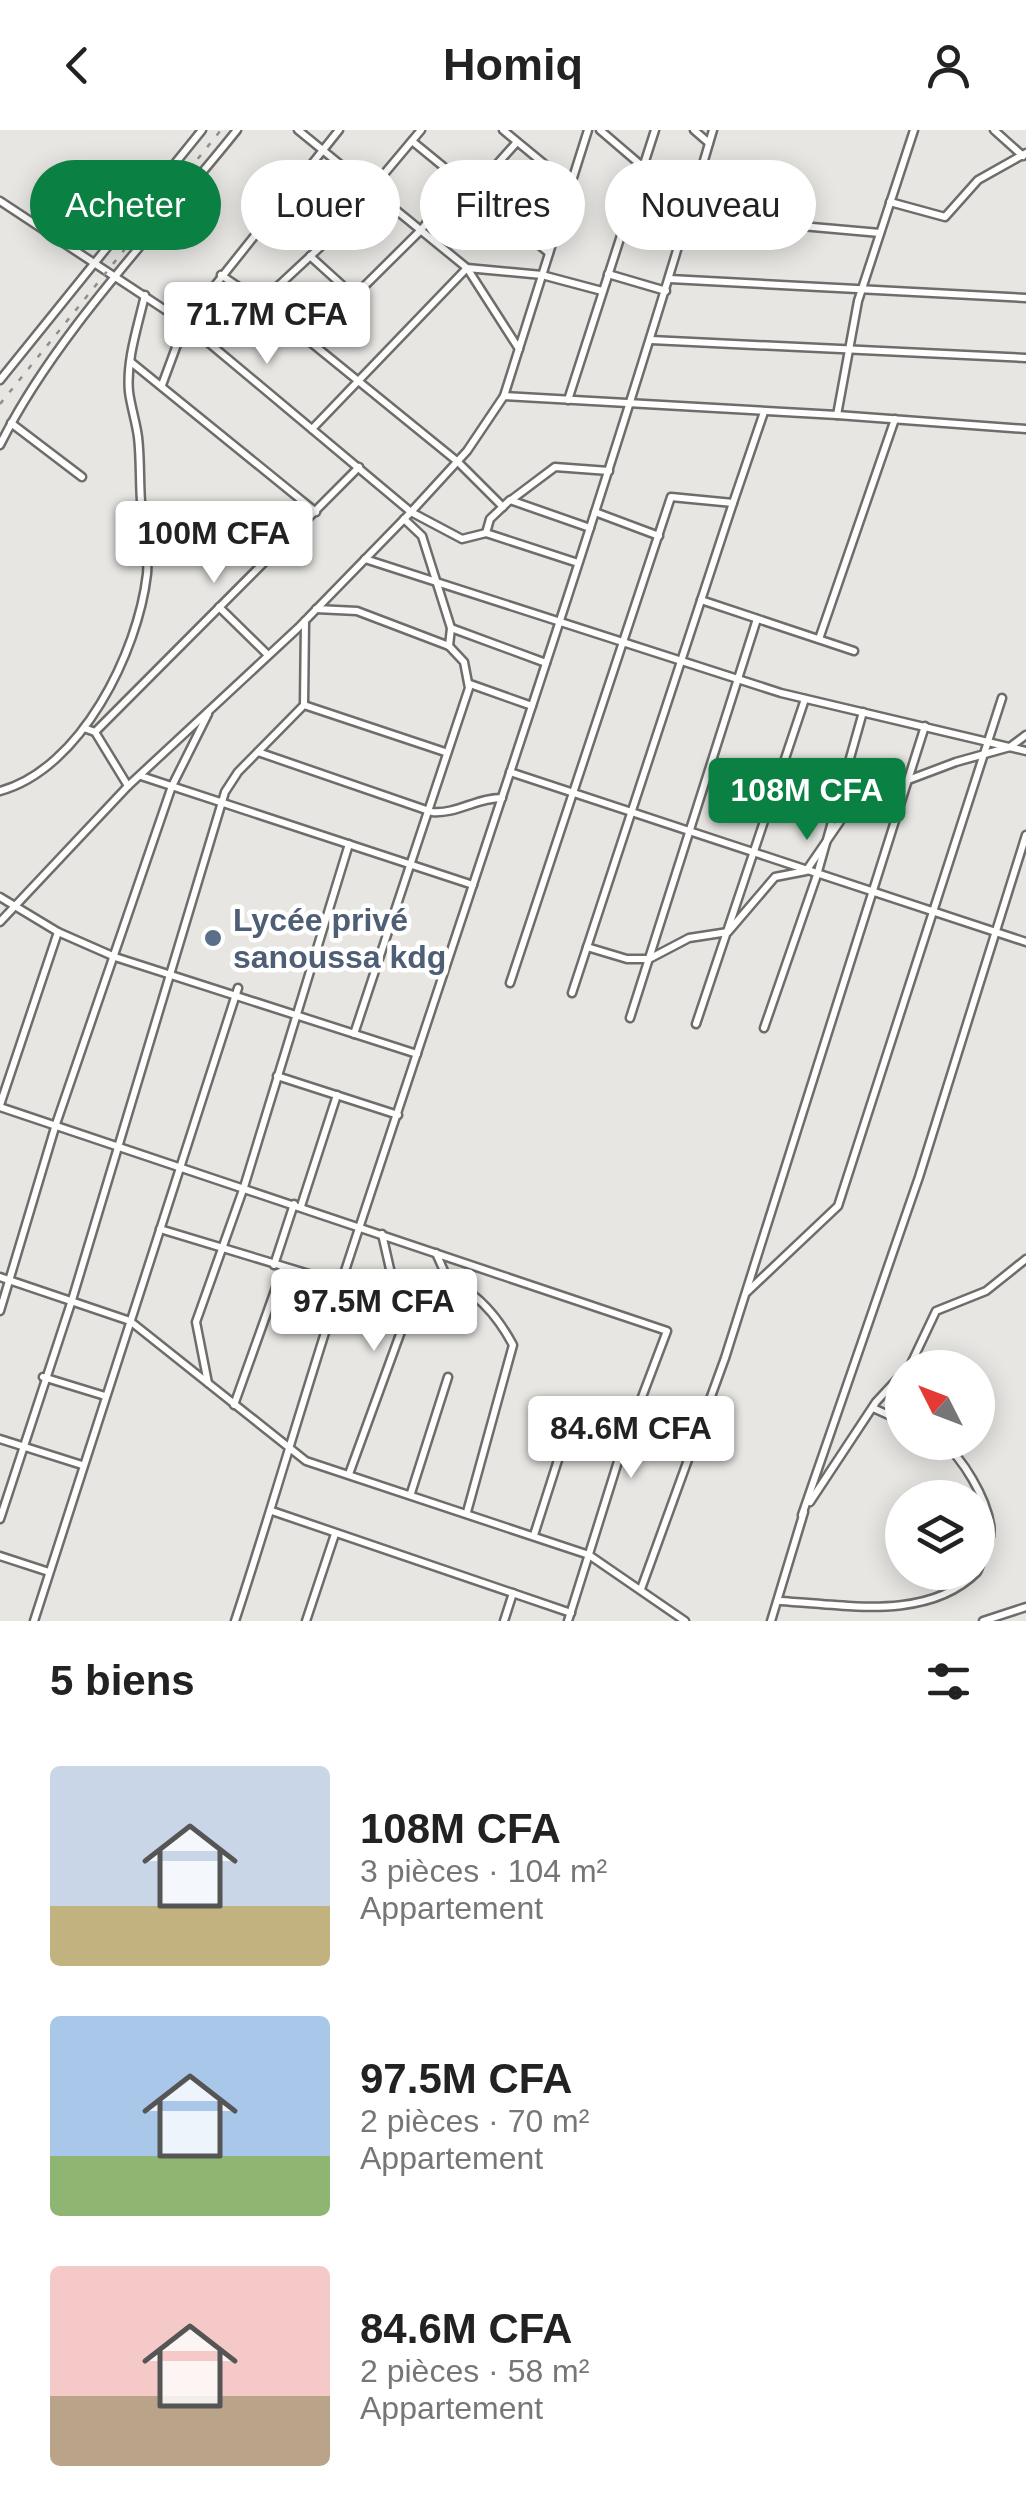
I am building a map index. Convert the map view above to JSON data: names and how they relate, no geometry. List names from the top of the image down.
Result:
{
  "places": ["Lycée privé sanoussa kdg"],
  "north": "top left",
  "page": {
    "header": "Homiq",
    "chip": [
      "Acheter",
      "Louer",
      "Filtres",
      "Nouveau"
    ],
    "price": [
      "71.7M CFA",
      "100M CFA",
      "108M CFA",
      "97.5M CFA",
      "84.6M CFA"
    ],
    "heading": "5 biens",
    "list": [
      {
        "name": "108M CFA",
        "note": "3 pièces · 104 m² · Appartement"
      },
      {
        "name": "97.5M CFA",
        "note": "2 pièces · 70 m² · Appartement"
      },
      {
        "name": "84.6M CFA",
        "note": "2 pièces · 58 m² · Appartement"
      }
    ]
  }
}
